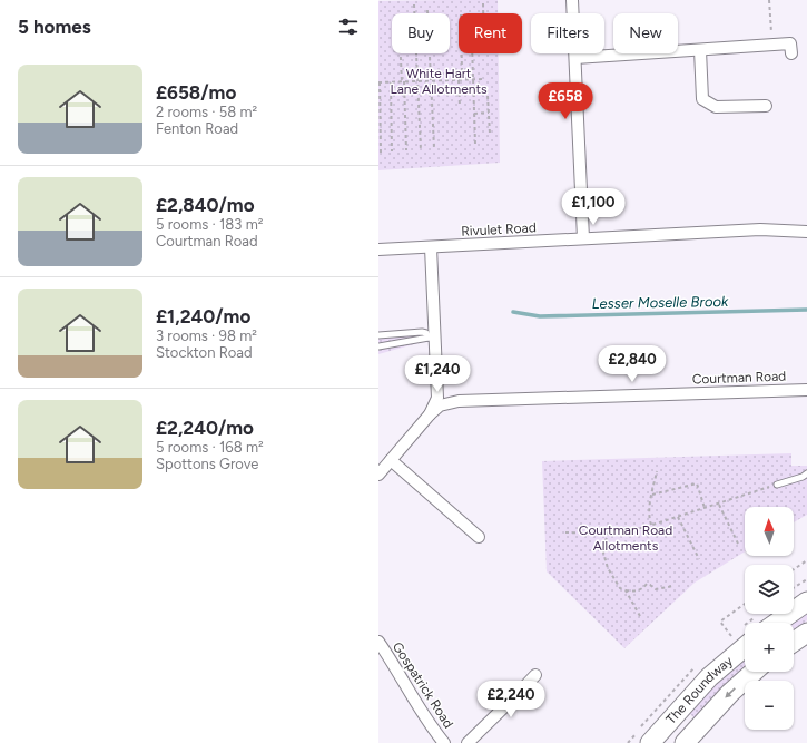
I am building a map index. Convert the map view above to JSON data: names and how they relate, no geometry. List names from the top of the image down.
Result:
{
  "streets": {
    "main road": ["The Roundway"],
    "street": ["Rivulet Road", "Courtman Road", "Gospatrick Road"]
  },
  "water": ["Lesser Moselle Brook"],
  "parks": ["White Hart Lane Allotments", "Courtman Road Allotments"],
  "north": "top",
  "page": {
    "heading": "5 homes",
    "chip": [
      "Buy",
      "Rent",
      "Filters",
      "New"
    ],
    "list": [
      {
        "name": "£658/mo",
        "note": "2 rooms · 58 m² · Fenton Road"
      },
      {
        "name": "£2,840/mo",
        "note": "5 rooms · 183 m² · Courtman Road"
      },
      {
        "name": "£1,240/mo",
        "note": "3 rooms · 98 m² · Stockton Road"
      },
      {
        "name": "£2,240/mo",
        "note": "5 rooms · 168 m² · Spottons Grove"
      }
    ],
    "price": [
      "£658",
      "£1,100",
      "£2,840",
      "£1,240",
      "£2,240"
    ],
    "map_buttons": ["+", "−"]
  }
}
